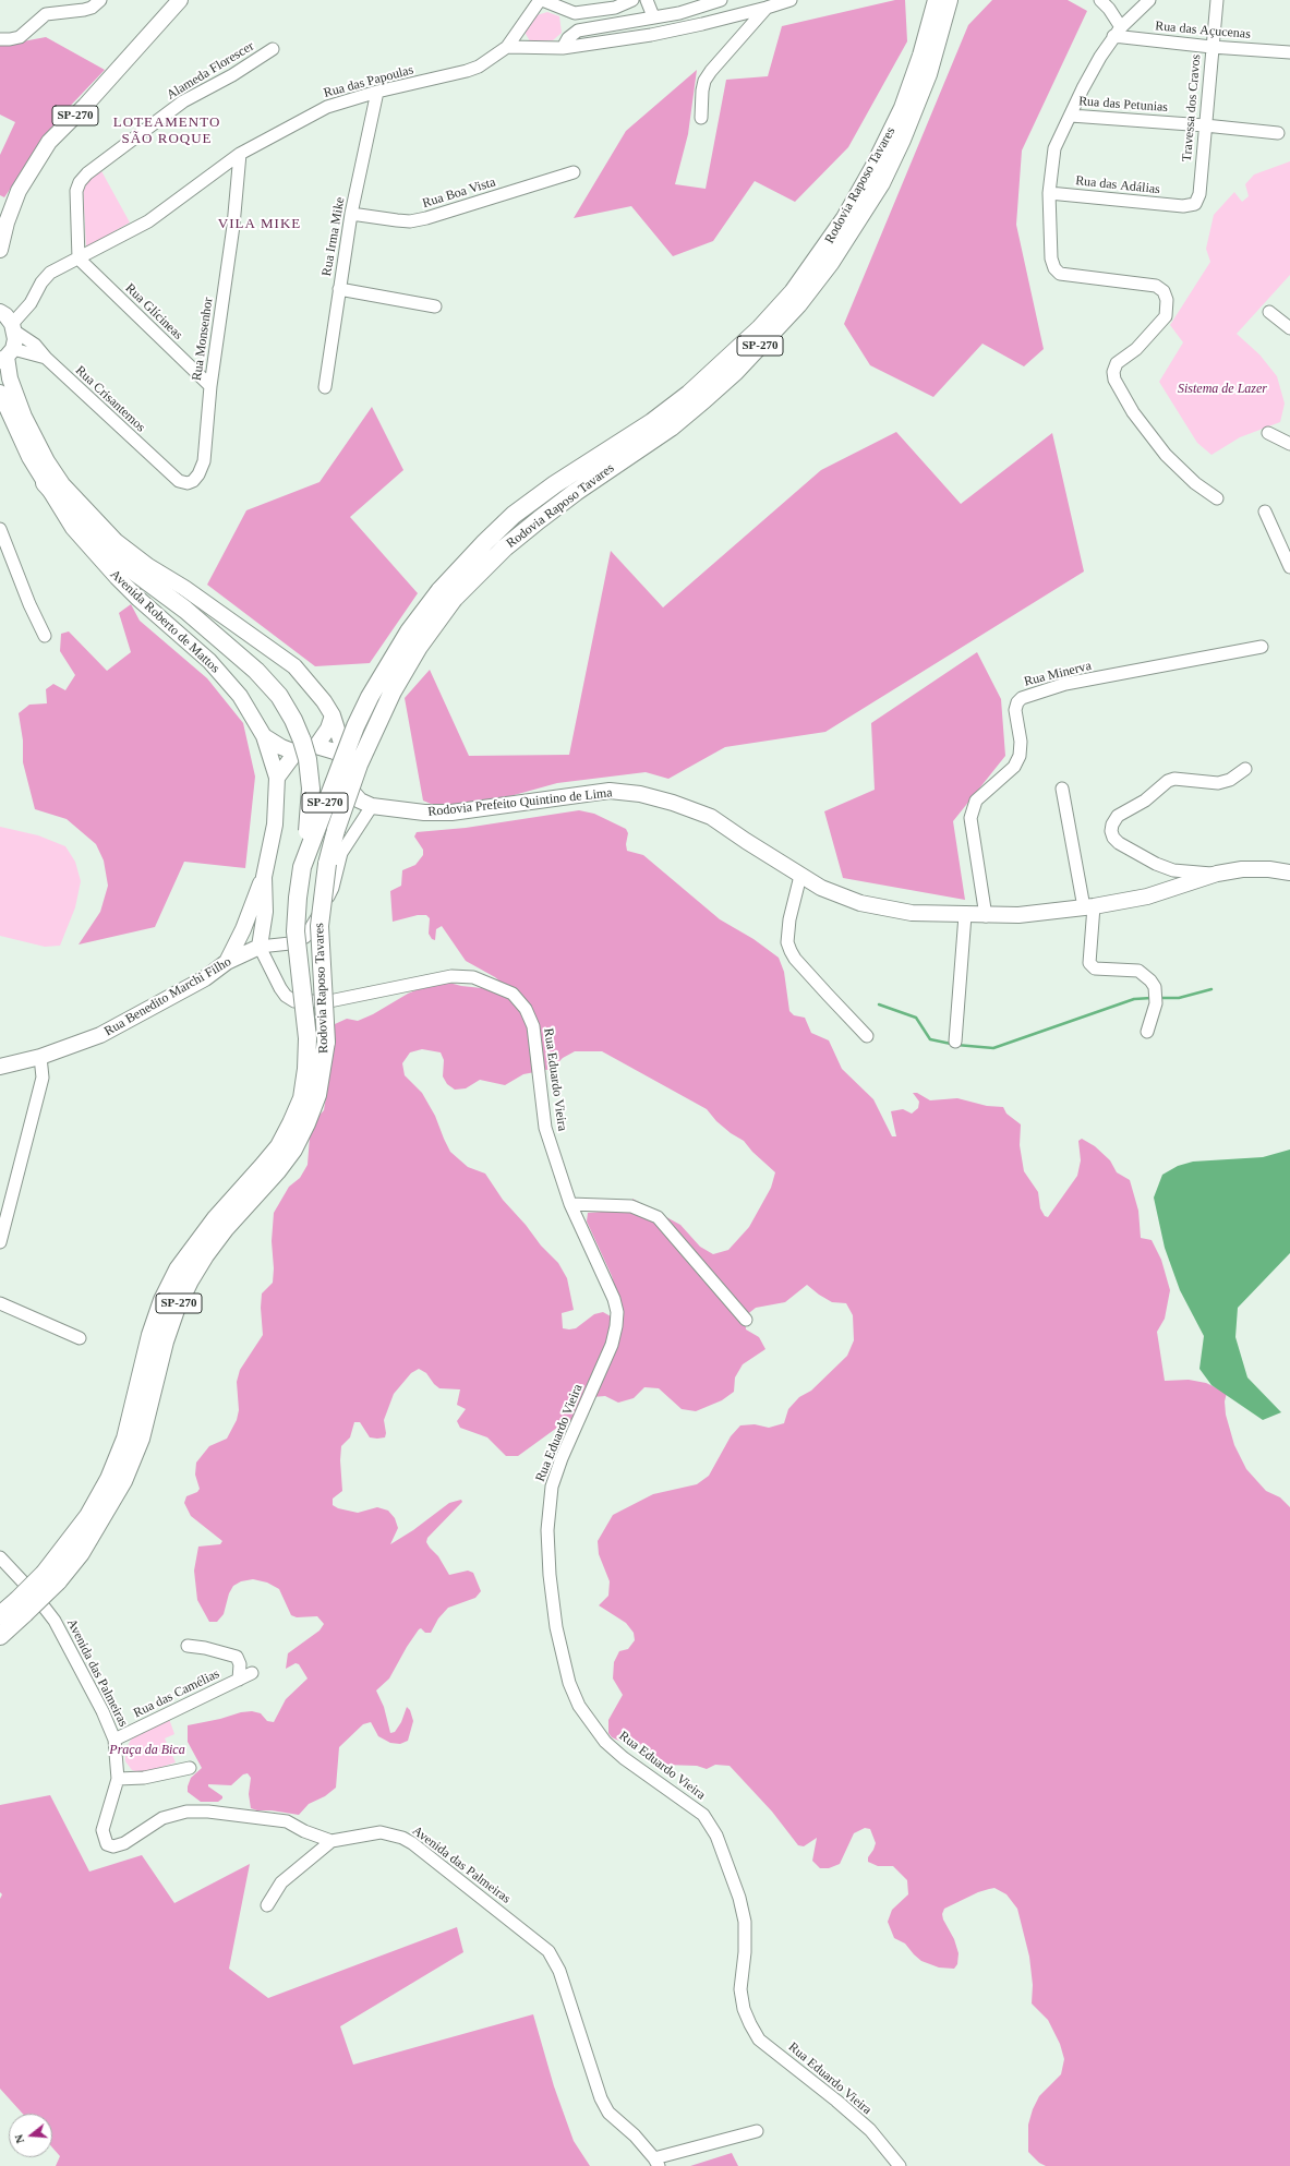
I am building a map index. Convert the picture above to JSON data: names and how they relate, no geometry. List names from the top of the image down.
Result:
{
  "streets": {
    "highway": ["SP-270", "Rodovia Raposo Tavares"],
    "main road": ["Avenida Roberto de Mattos", "Rodovia Prefeito Quintino de Lima", "Rua Benedito Marchi Filho"],
    "street": [
      "Rua das Açucenas",
      "Alameda Florescer",
      "Rua das Papoulas",
      "Rua das Petunias",
      "Travessa dos Cravos",
      "Rua das Adálias",
      "Rua Boa Vista",
      "Rua Irma Mike",
      "Rua Glícineas",
      "Rua Monsenhor",
      "Rua Crisantemos",
      "Rua Minerva",
      "Rua Eduardo Vieira",
      "Avenida das Palmeiras",
      "Rua das Camélias"
    ]
  },
  "crossings": [
    ["Rua das Açucenas", "Travessa dos Cravos"],
    ["Alameda Florescer", "Rua das Papoulas"],
    ["Alameda Florescer", "Rua Glícineas"],
    ["Rua das Papoulas", "Rua Irma Mike"],
    ["Rua das Papoulas", "Rua Glícineas"],
    ["Rua das Papoulas", "Rua Monsenhor"],
    ["Rua das Papoulas", "Rua Crisantemos"],
    ["Rua das Petunias", "Travessa dos Cravos"],
    ["Travessa dos Cravos", "Rua das Adálias"],
    ["SP-270", "Rua Crisantemos"],
    ["SP-270", "Rodovia Prefeito Quintino de Lima"],
    ["Rua Boa Vista", "Rua Irma Mike"],
    ["Rua Glícineas", "Rua Monsenhor"],
    ["Rua Monsenhor", "Rua Crisantemos"],
    ["Avenida Roberto de Mattos", "Rua Benedito Marchi Filho"],
    ["Avenida Roberto de Mattos", "Rua Eduardo Vieira"],
    ["Rua Minerva", "Rodovia Prefeito Quintino de Lima"],
    ["Rua Benedito Marchi Filho", "Rua Eduardo Vieira"],
    ["Avenida das Palmeiras", "Rua das Camélias"]
  ],
  "districts": ["LOTEAMENTO SÃO ROQUE", "VILA MIKE"],
  "parks": ["Sistema de Lazer", "Praça da Bica"],
  "north": "left"
}
